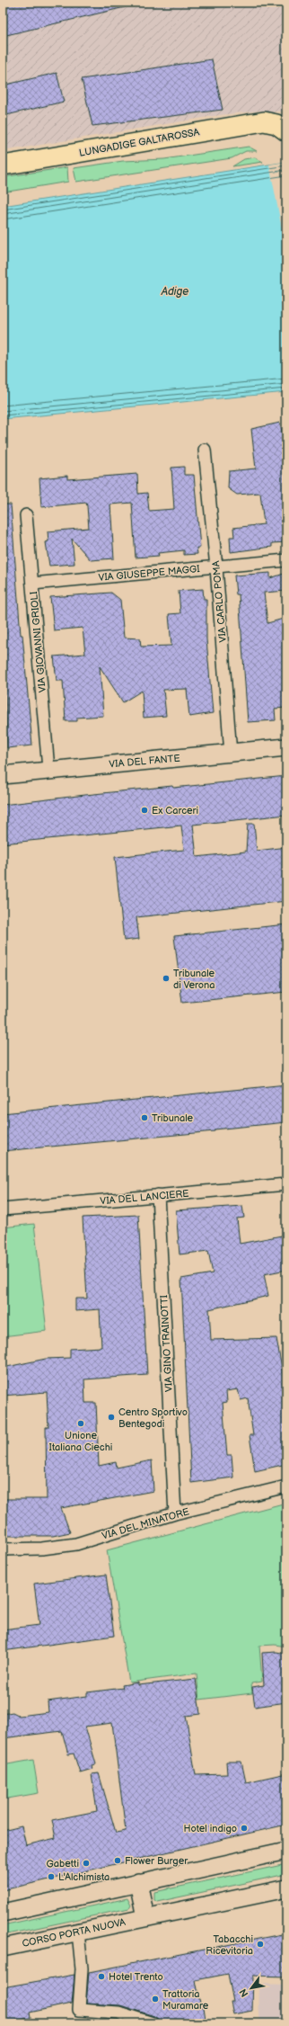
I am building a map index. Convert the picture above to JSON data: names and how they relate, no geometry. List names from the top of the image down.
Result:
{
  "streets": {
    "main road": ["LUNGADIGE GALTAROSSA"],
    "street": [
      "VIA GIUSEPPE MAGGI",
      "VIA CARLO POMA",
      "VIA GIOVANNI GRIOLI",
      "VIA DEL FANTE",
      "VIA DEL LANCIERE",
      "VIA GINO TRAINOTTI",
      "VIA DEL MINATORE",
      "CORSO PORTA NUOVA"
    ]
  },
  "crossings": [
    ["VIA GIUSEPPE MAGGI", "VIA CARLO POMA"],
    ["VIA GIUSEPPE MAGGI", "VIA GIOVANNI GRIOLI"],
    ["VIA CARLO POMA", "VIA DEL FANTE"],
    ["VIA GIOVANNI GRIOLI", "VIA DEL FANTE"],
    ["VIA DEL LANCIERE", "VIA GINO TRAINOTTI"],
    ["VIA GINO TRAINOTTI", "VIA DEL MINATORE"]
  ],
  "water": ["Adige"],
  "places": [
    "Ex Carceri",
    "Tribunale di Verona",
    "Tribunale",
    "Centro Sportivo Bentegodi",
    "Unione Italiana Ciechi",
    "Hotel indigo",
    "Flower Burger",
    "Gabetti",
    "L'Alchimista",
    "Tabacchi Ricevitoria",
    "Hotel Trento",
    "Trattoria Muramare"
  ],
  "north": "bottom left"
}
